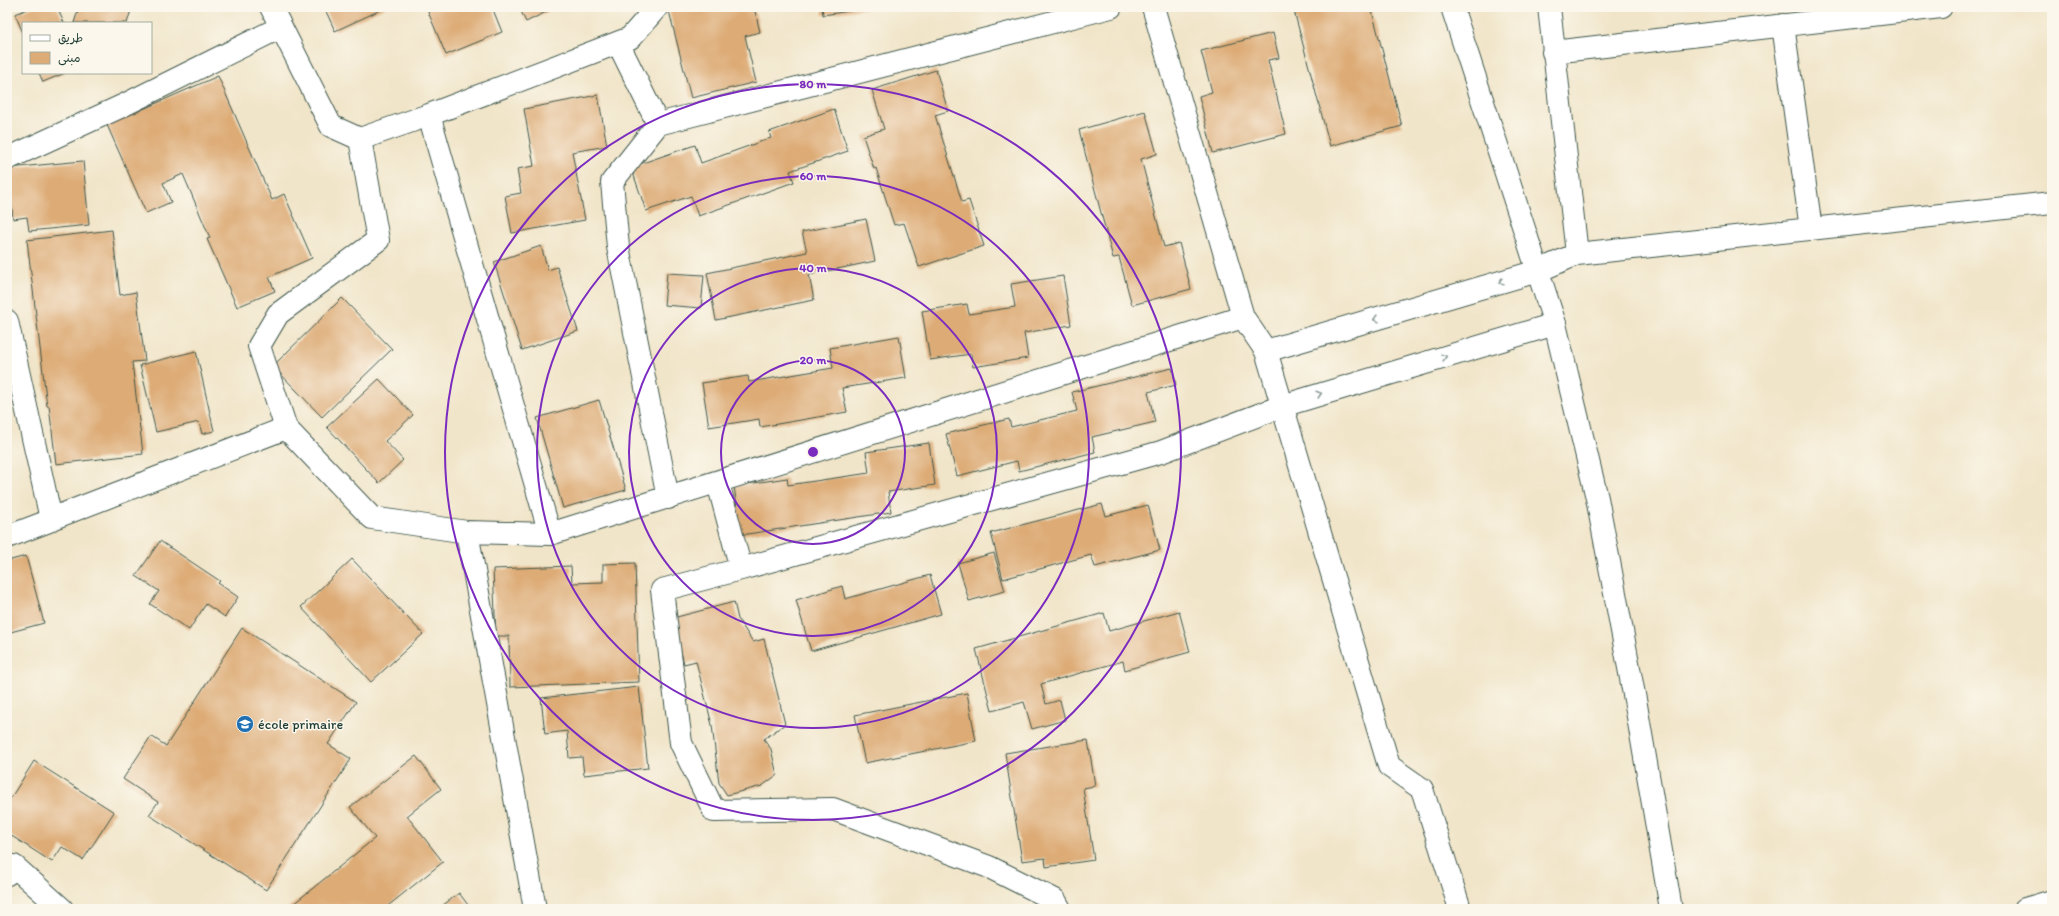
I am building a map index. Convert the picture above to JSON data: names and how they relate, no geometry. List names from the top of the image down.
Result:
{
  "places": {
    "school or university": ["école primaire"]
  },
  "legend": ["طريق", "مبنى"],
  "rings": [
    "80 m",
    "60 m",
    "40 m",
    "20 m"
  ]
}
